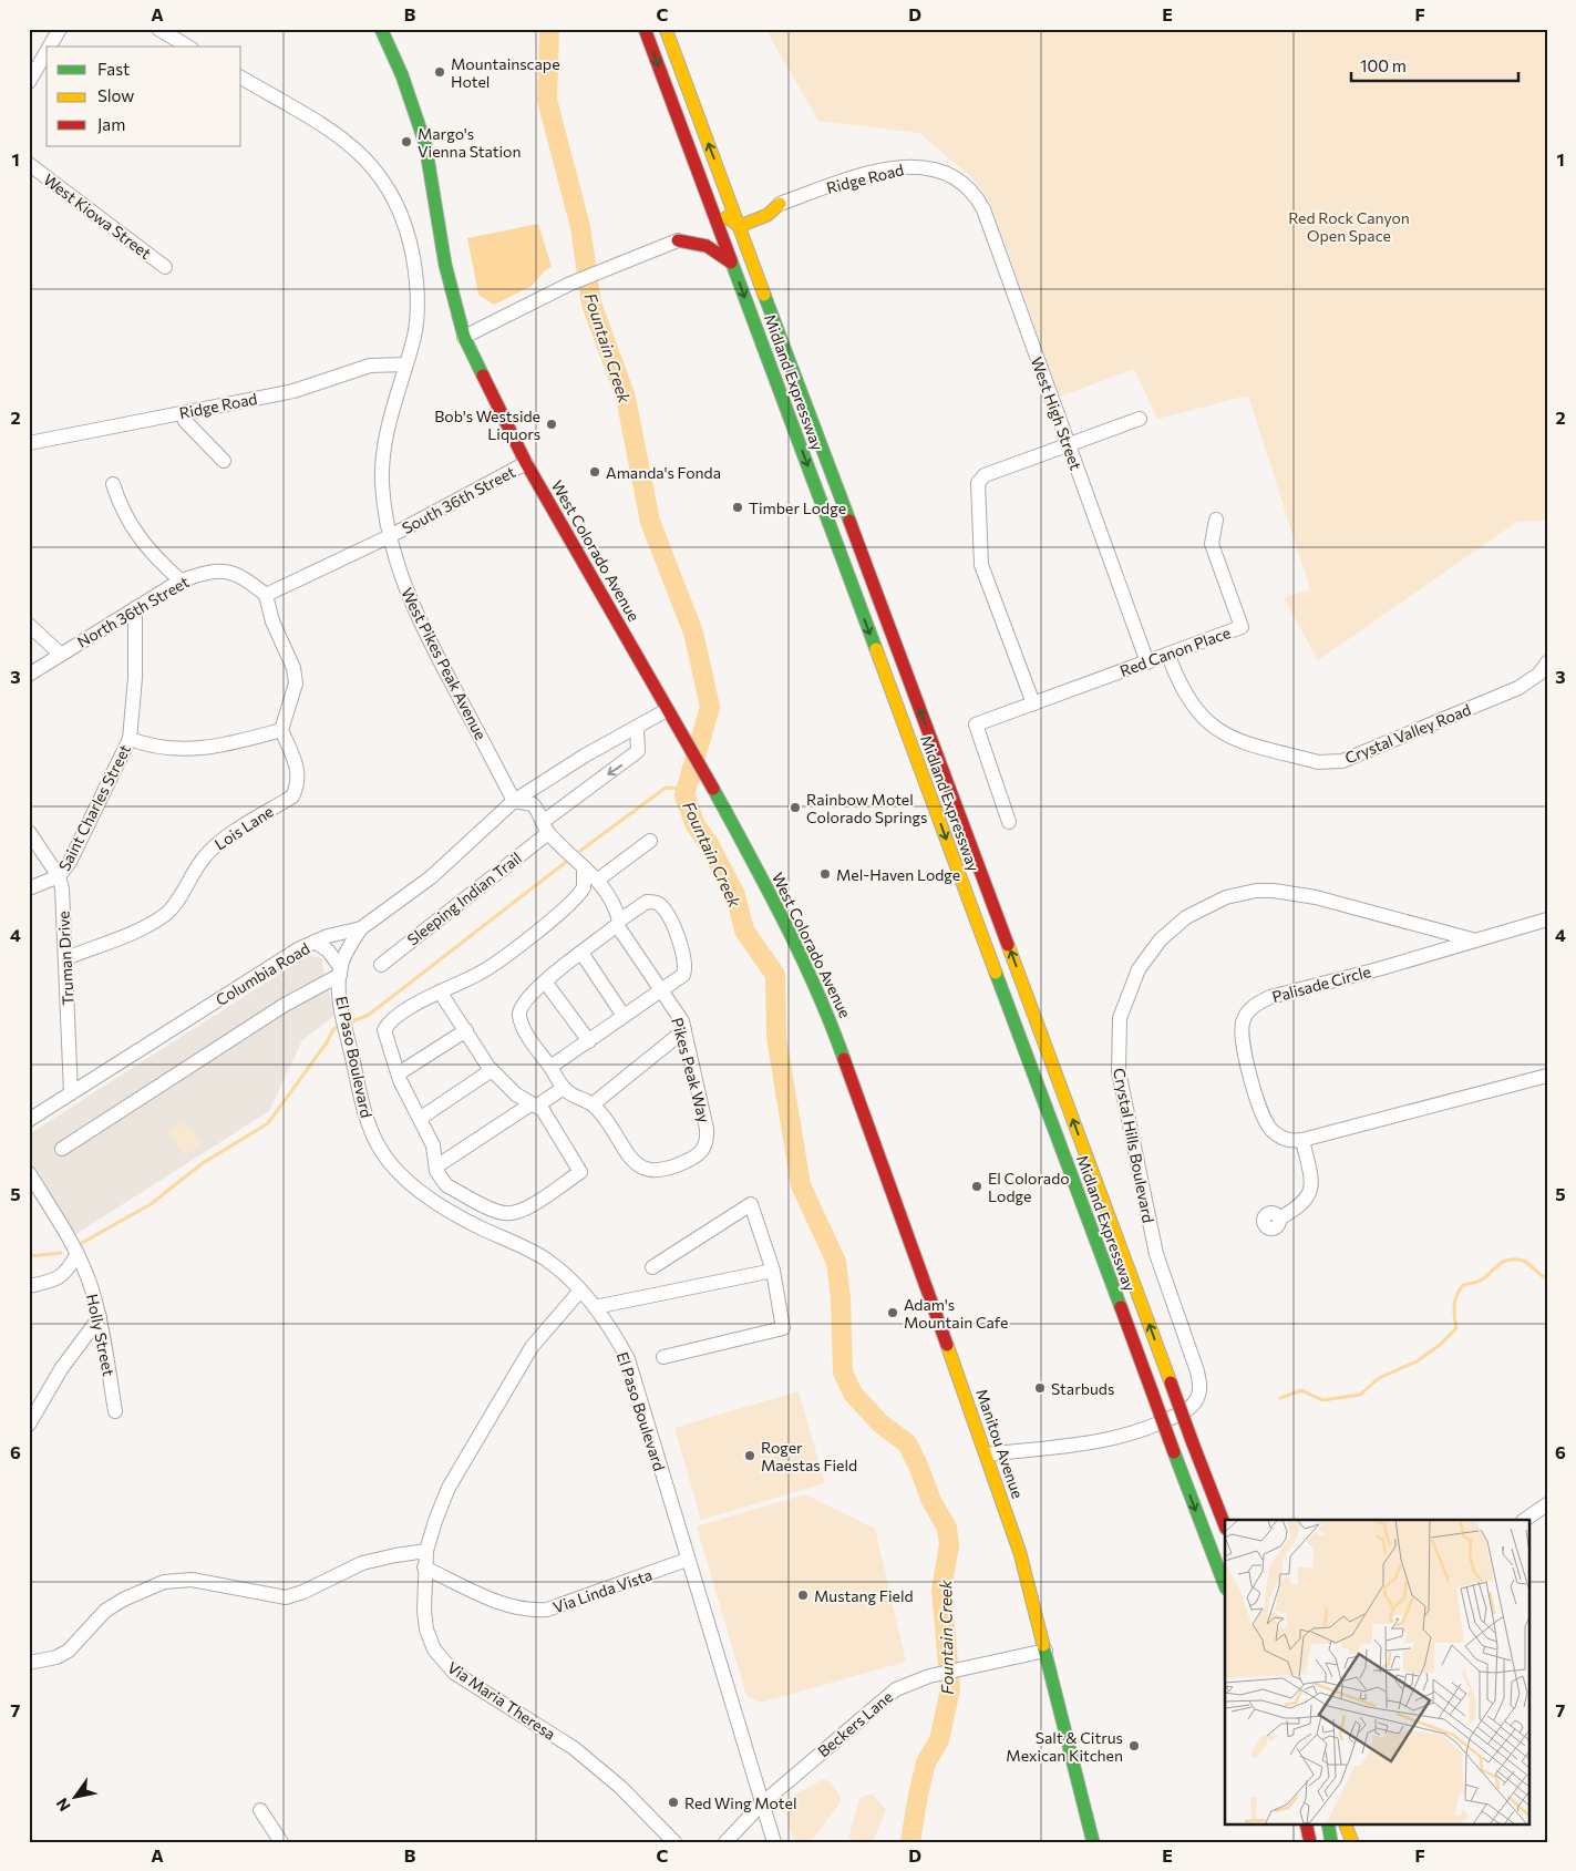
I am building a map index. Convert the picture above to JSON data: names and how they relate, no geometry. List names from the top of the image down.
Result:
{
  "streets": {
    "main road": ["Midland Expressway", "West Colorado Avenue", "Manitou Avenue"],
    "street": [
      "Ridge Road",
      "West Kiowa Street",
      "West High Street",
      "South 36th Street",
      "North 36th Street",
      "Red Canon Place",
      "West Pikes Peak Avenue",
      "Crystal Valley Road",
      "Saint Charles Street",
      "Lois Lane",
      "Sleeping Indian Trail",
      "Truman Drive",
      "Columbia Road",
      "Palisade Circle",
      "El Paso Boulevard",
      "Pikes Peak Way",
      "Crystal Hills Boulevard",
      "Holly Street",
      "Via Linda Vista",
      "Via Maria Theresa",
      "Beckers Lane"
    ]
  },
  "crossings": [
    ["Ridge Road", "West High Street"],
    ["Ridge Road", "West Pikes Peak Avenue"],
    ["West High Street", "Red Canon Place"],
    ["South 36th Street", "West Colorado Avenue"],
    ["South 36th Street", "West Pikes Peak Avenue"],
    ["West Colorado Avenue", "Columbia Road"],
    ["West Colorado Avenue", "Manitou Avenue"],
    ["North 36th Street", "Saint Charles Street"],
    ["North 36th Street", "Lois Lane"],
    ["Red Canon Place", "Crystal Valley Road"],
    ["West Pikes Peak Avenue", "Columbia Road"],
    ["Saint Charles Street", "Lois Lane"],
    ["Saint Charles Street", "Truman Drive"],
    ["Lois Lane", "Truman Drive"],
    ["Sleeping Indian Trail", "Columbia Road"],
    ["Sleeping Indian Trail", "Pikes Peak Way"],
    ["Truman Drive", "Columbia Road"],
    ["Palisade Circle", "Crystal Hills Boulevard"],
    ["El Paso Boulevard", "Via Linda Vista"],
    ["El Paso Boulevard", "Via Maria Theresa"],
    ["El Paso Boulevard", "Beckers Lane"],
    ["Crystal Hills Boulevard", "Manitou Avenue"],
    ["Manitou Avenue", "Beckers Lane"],
    ["Via Linda Vista", "Via Maria Theresa"]
  ],
  "water": ["Fountain Creek"],
  "parks": ["Red Rock Canyon Open Space"],
  "places": [
    "Mountainscape Hotel",
    "Margo's Vienna Station",
    "Bob's Westside Liquors",
    "Amanda's Fonda",
    "Timber Lodge",
    "Rainbow Motel Colorado Springs",
    "Mel-Haven Lodge",
    "El Colorado Lodge",
    "Adam's Mountain Cafe",
    "Starbuds",
    "Roger Maestas Field",
    "Mustang Field",
    "Salt & Citrus Mexican Kitchen",
    "Red Wing Motel"
  ],
  "legend": ["Fast", "Slow", "Jam"],
  "scale_bar": "100 m",
  "north": "bottom left",
  "grid": {
    "columns": [
      "A",
      "B",
      "C",
      "D",
      "E",
      "F"
    ],
    "rows": [
      "1",
      "2",
      "3",
      "4",
      "5",
      "6",
      "7"
    ]
  }
}
